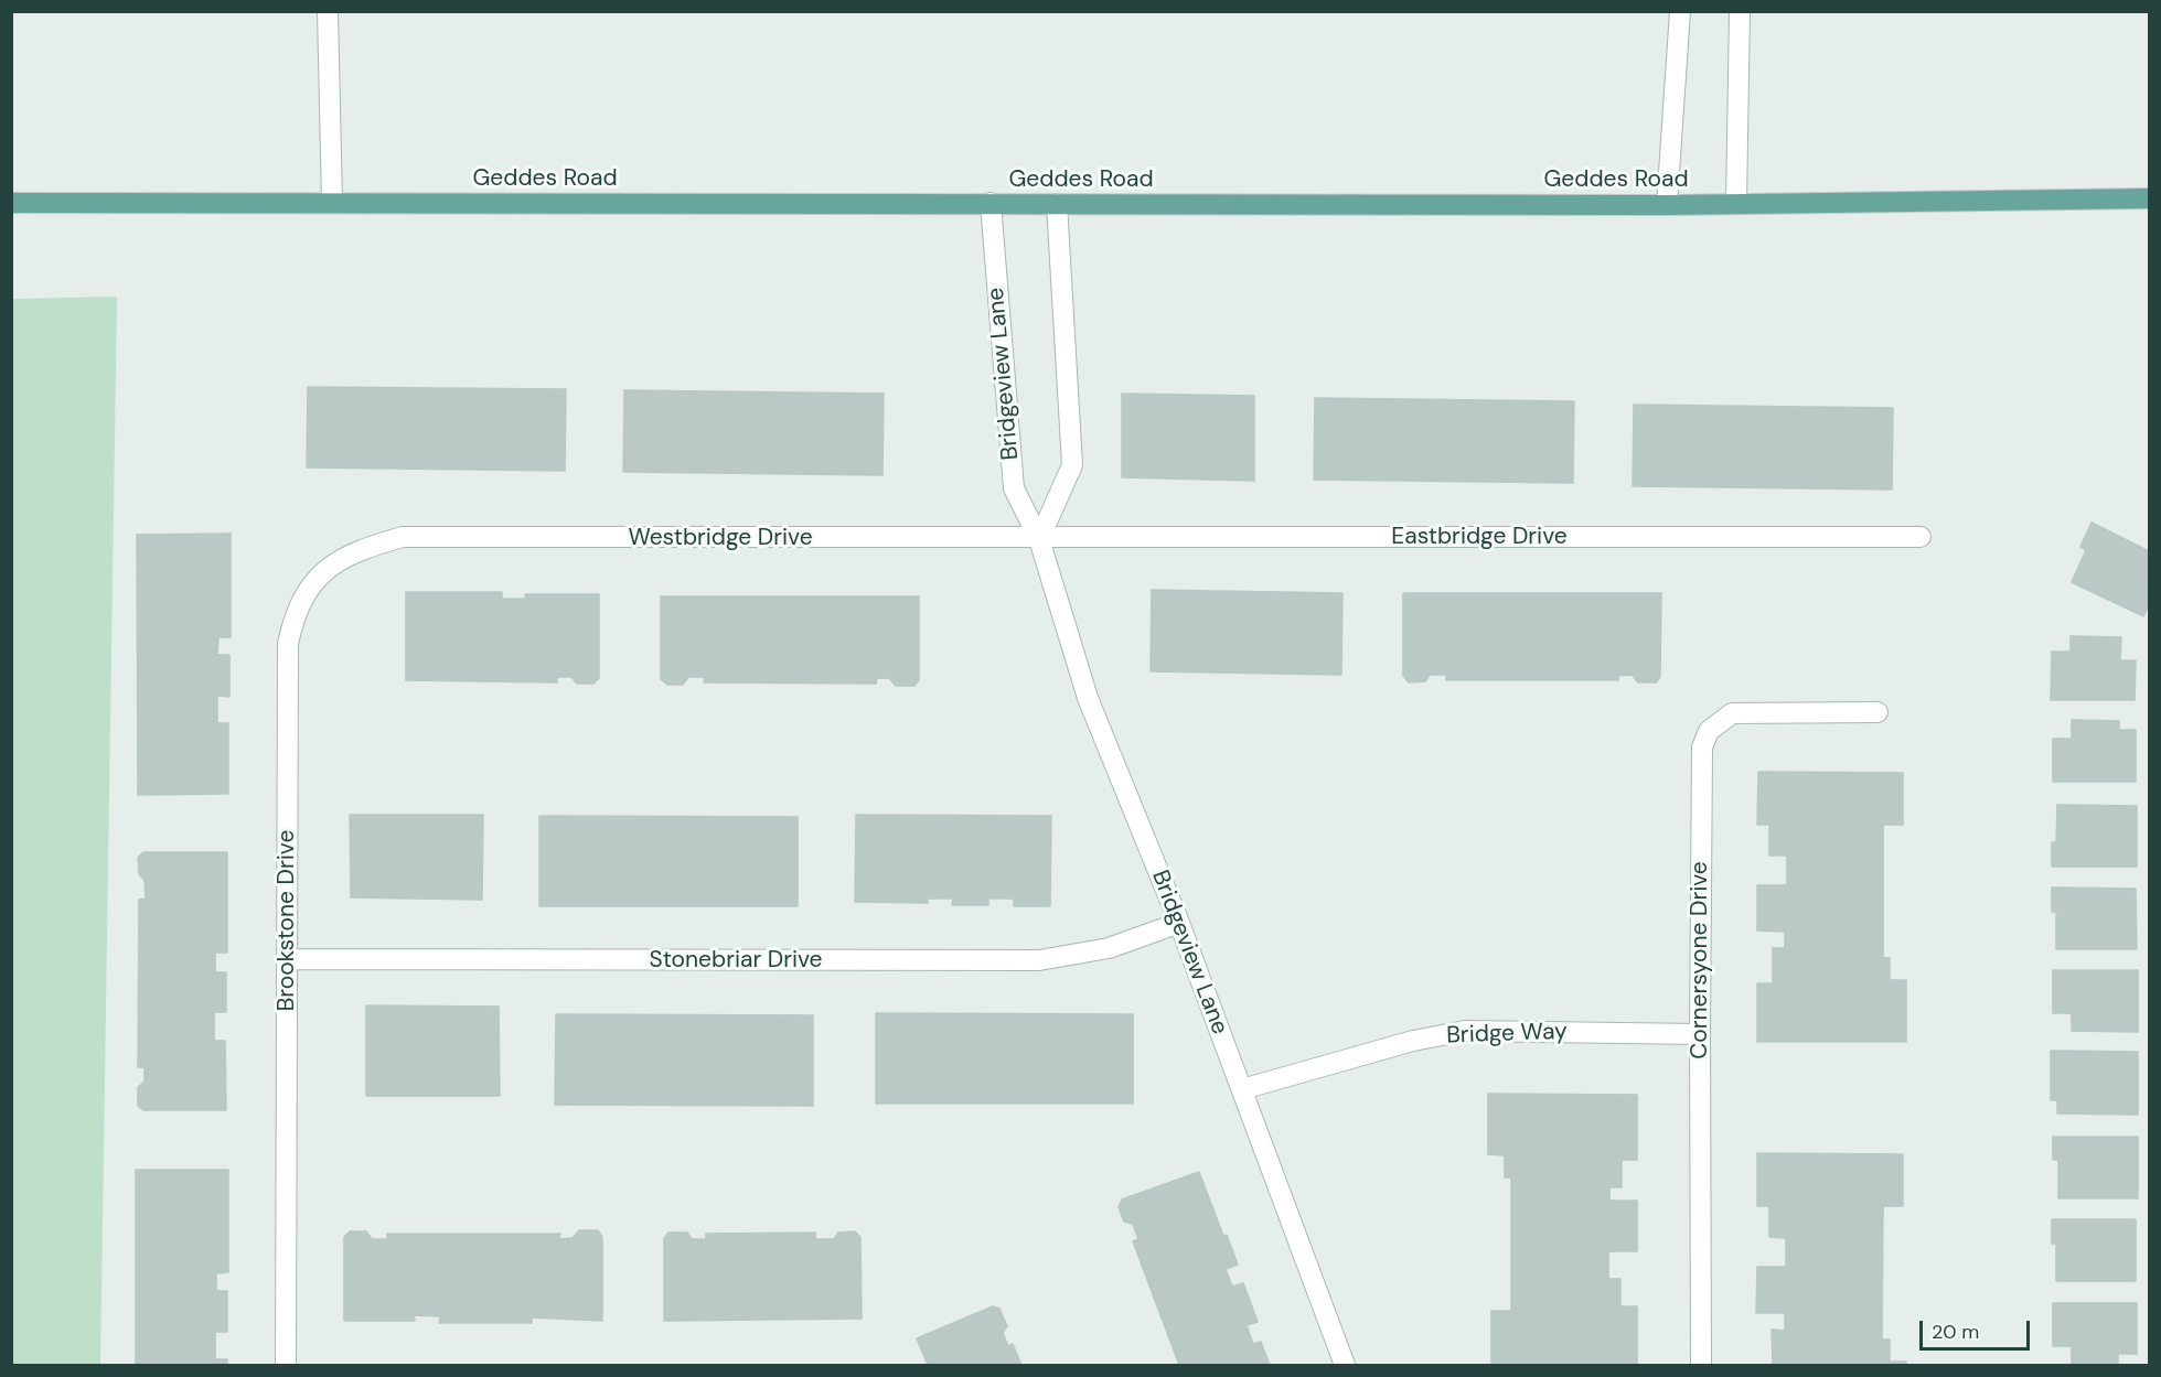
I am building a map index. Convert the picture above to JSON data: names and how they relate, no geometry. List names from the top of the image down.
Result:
{
  "streets": {
    "main road": ["Geddes Road"],
    "street": [
      "Bridgeview Lane",
      "Eastbridge Drive",
      "Westbridge Drive",
      "Brookstone Drive",
      "Stonebriar Drive",
      "Cornersyone Drive",
      "Bridge Way"
    ]
  },
  "crossings": [
    ["Geddes Road", "Bridgeview Lane"],
    ["Bridgeview Lane", "Eastbridge Drive"],
    ["Bridgeview Lane", "Westbridge Drive"],
    ["Bridgeview Lane", "Stonebriar Drive"],
    ["Bridgeview Lane", "Bridge Way"],
    ["Eastbridge Drive", "Westbridge Drive"],
    ["Westbridge Drive", "Brookstone Drive"],
    ["Brookstone Drive", "Stonebriar Drive"],
    ["Cornersyone Drive", "Bridge Way"]
  ],
  "scale_bar": "20 m"
}
